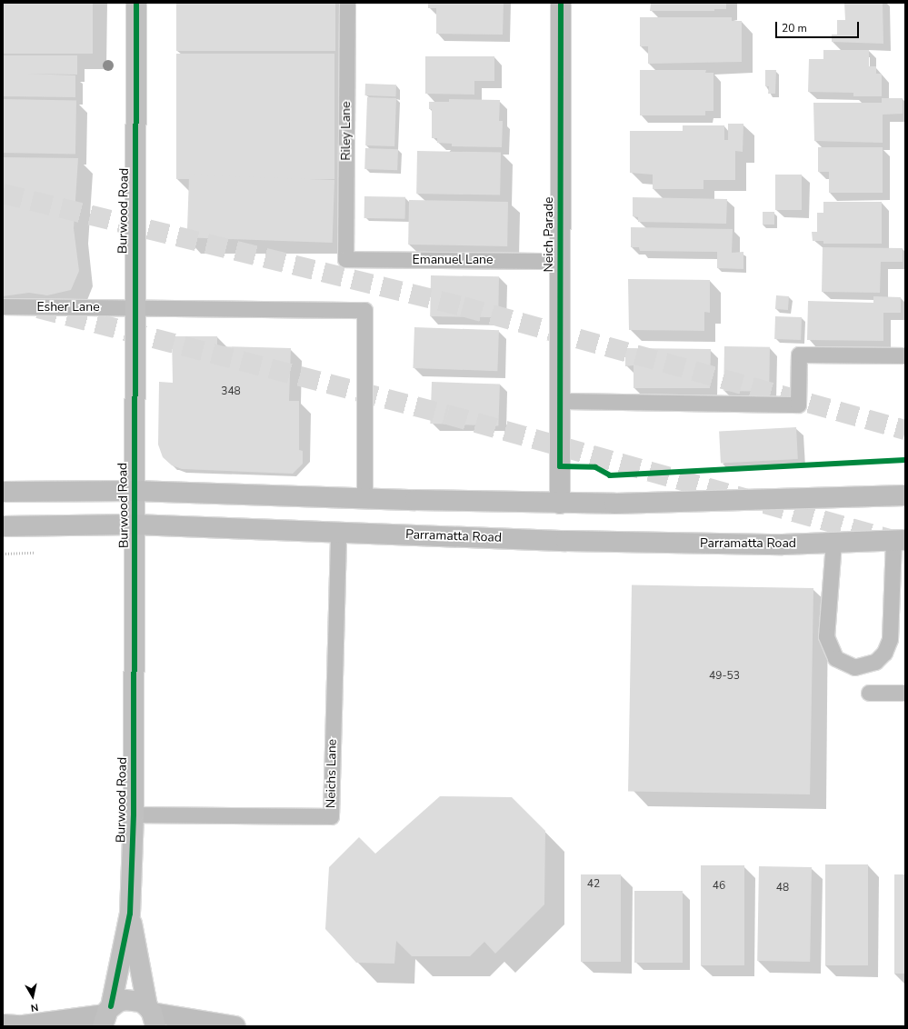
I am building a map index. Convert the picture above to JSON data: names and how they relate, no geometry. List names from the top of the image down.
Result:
{
  "streets": {
    "main road": ["Neich Parade", "Parramatta Road"],
    "street": ["Burwood Road"],
    "lane": [
      "Riley Lane",
      "Emanuel Lane",
      "Esher Lane",
      "Neichs Lane"
    ]
  },
  "crossings": [
    ["Riley Lane", "Emanuel Lane"],
    ["Burwood Road", "Esher Lane"],
    ["Burwood Road", "Parramatta Road"],
    ["Burwood Road", "Neichs Lane"],
    ["Neich Parade", "Emanuel Lane"],
    ["Parramatta Road", "Neichs Lane"]
  ],
  "house_numbers": [
    "348",
    "49-53",
    "42",
    "46",
    "48"
  ],
  "scale_bar": "20 m",
  "north": "bottom"
}
